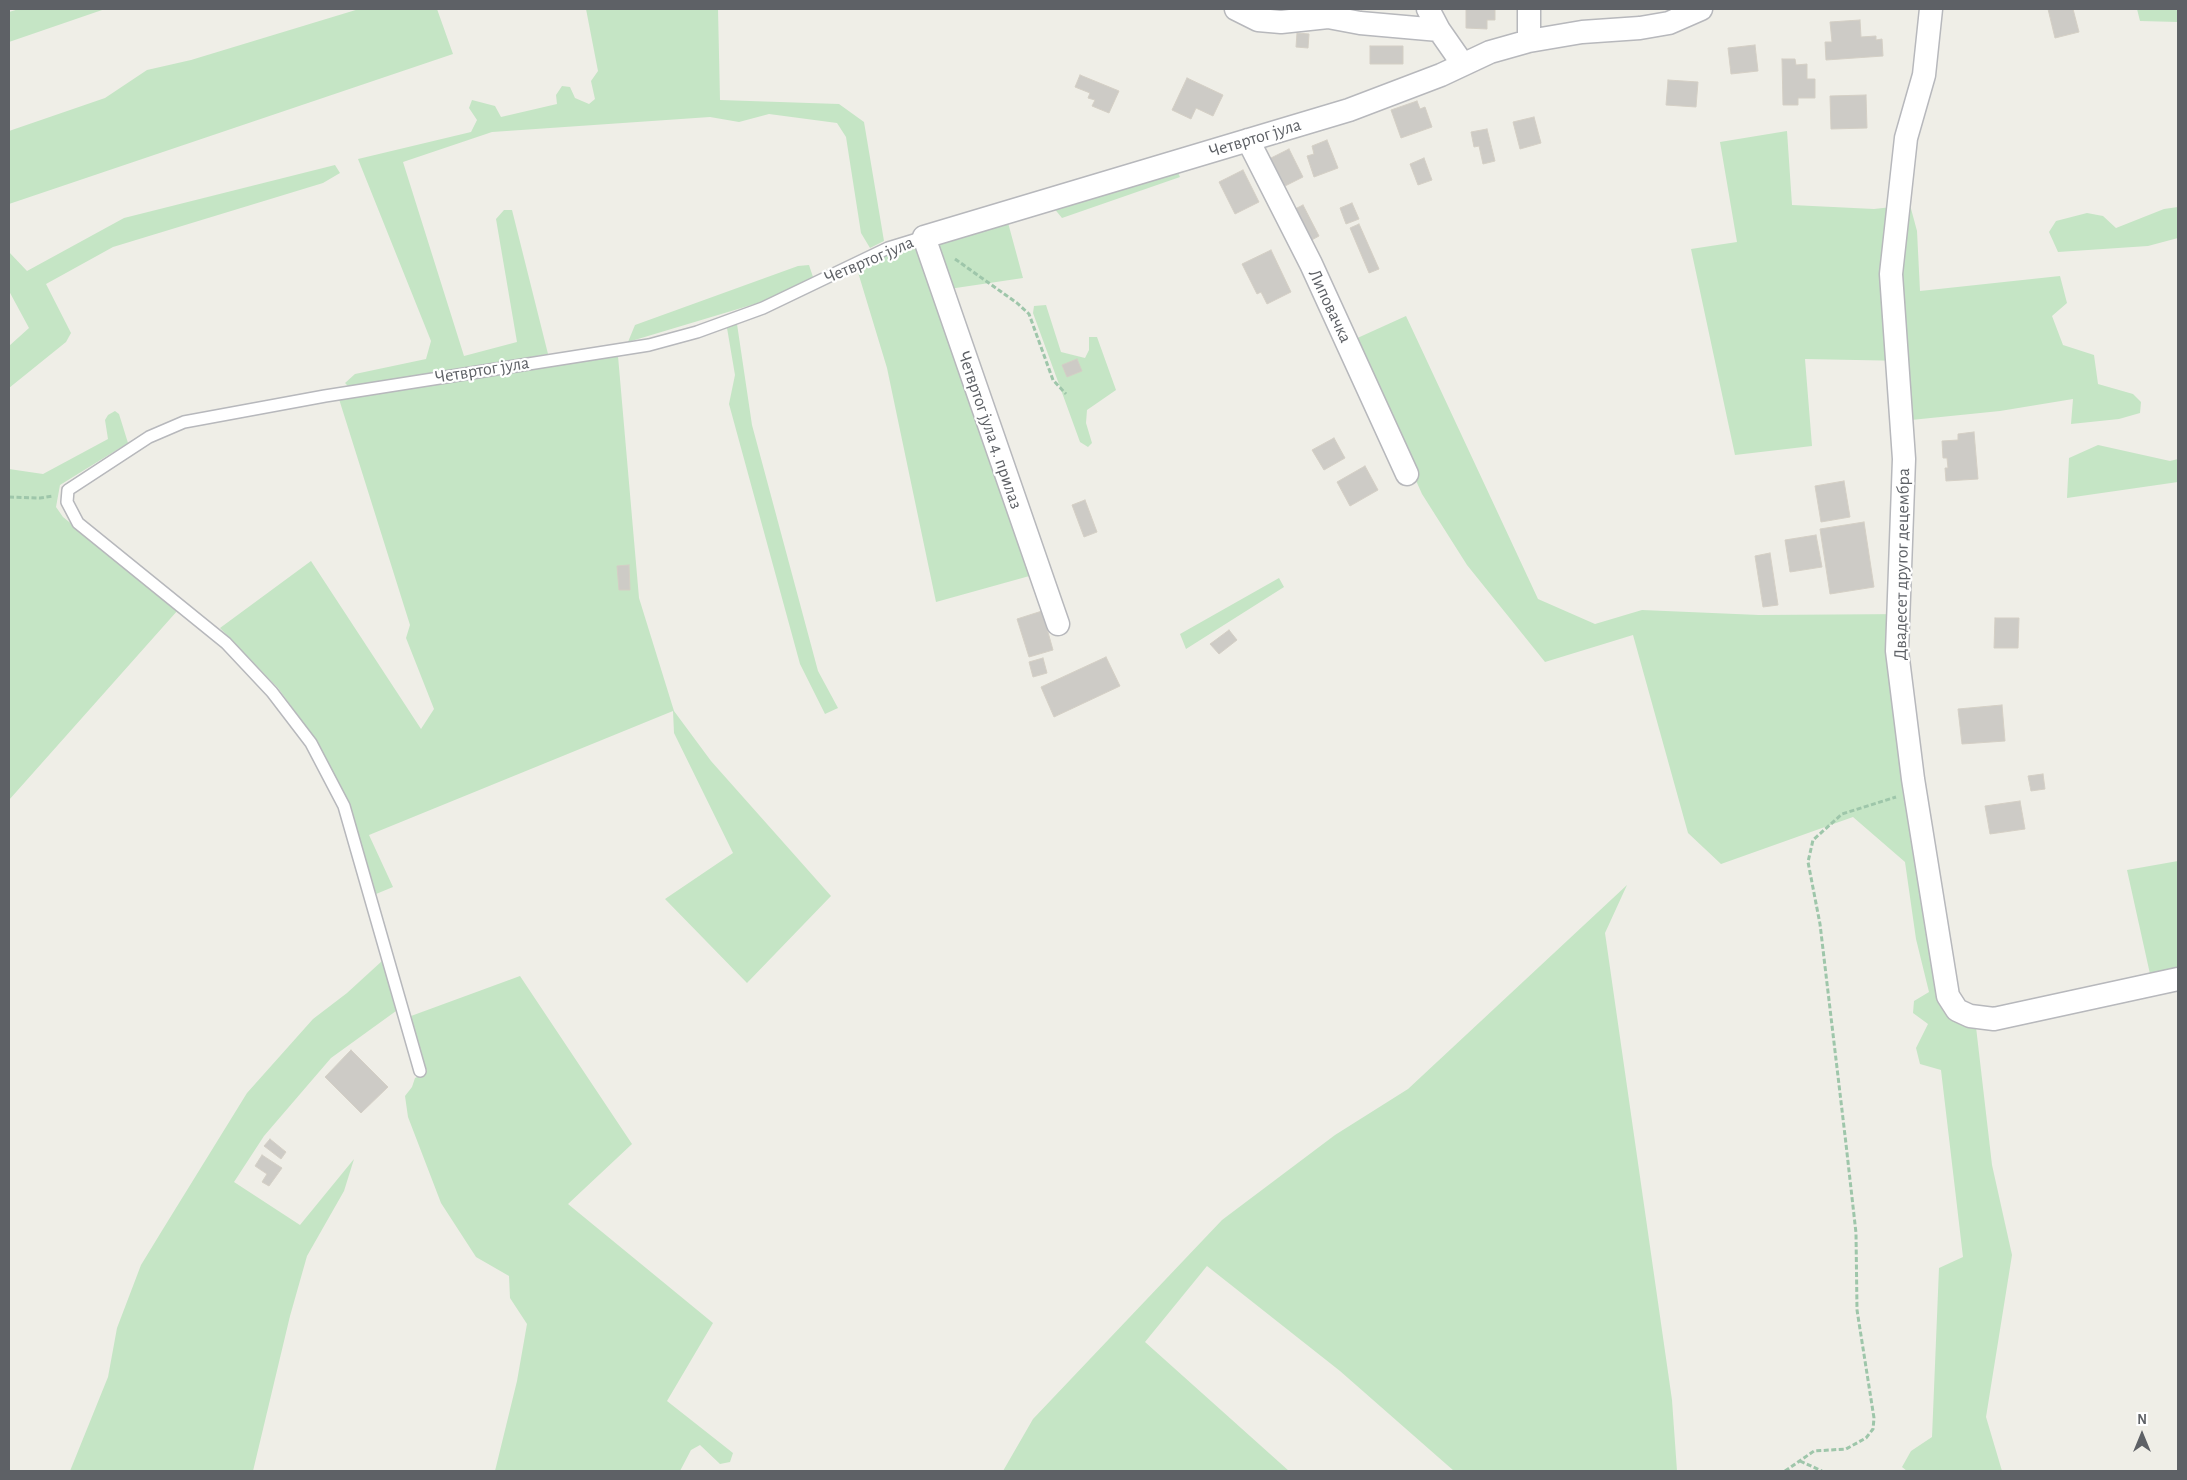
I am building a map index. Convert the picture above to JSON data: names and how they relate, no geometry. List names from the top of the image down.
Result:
{
  "streets": {
    "street": [
      "Четвртог јула",
      "Липовачка",
      "Четвртог јула 4. прилаз",
      "Двадесет другог децембра"
    ]
  },
  "crossings": [
    ["Четвртог јула", "Липовачка"],
    ["Четвртог јула", "Четвртог јула 4. прилаз"]
  ],
  "north": "top"
}
